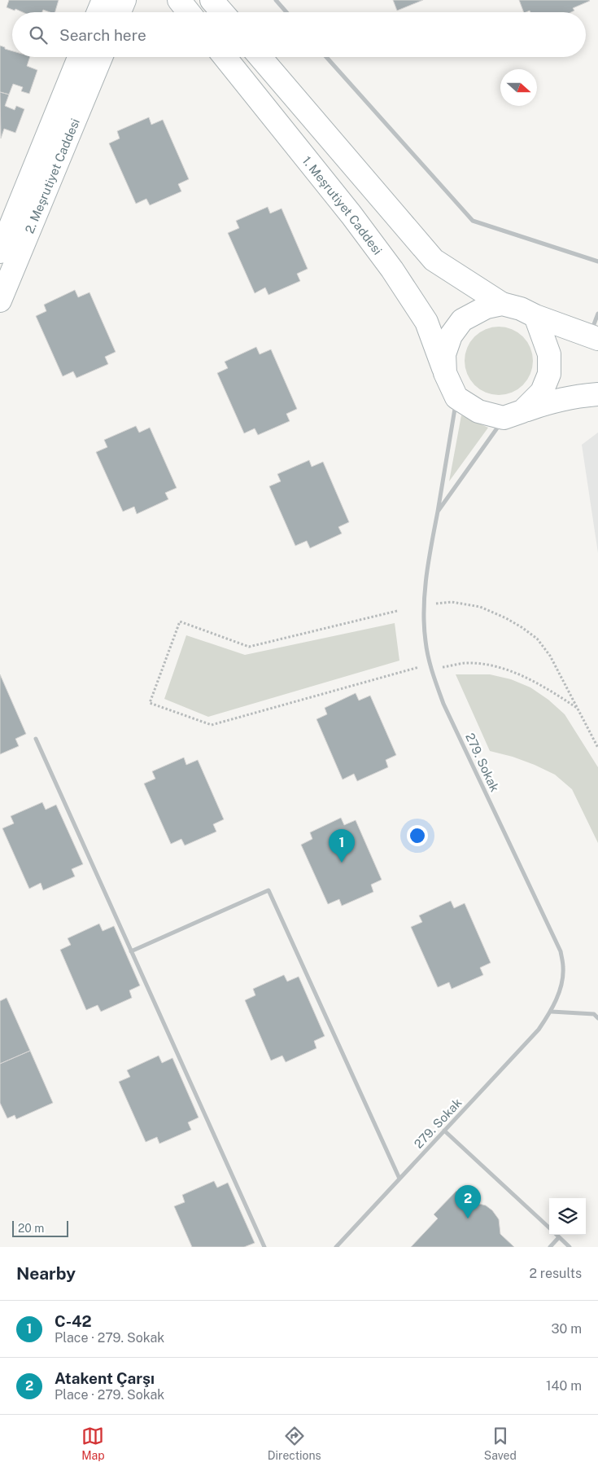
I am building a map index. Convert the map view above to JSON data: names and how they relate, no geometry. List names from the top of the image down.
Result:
{
  "streets": {
    "main road": ["2. Meşrutiyet Caddesi", "1. Meşrutiyet Caddesi"],
    "street": ["279. Sokak"]
  },
  "crossings": [
    ["1. Meşrutiyet Caddesi", "279. Sokak"]
  ],
  "scale_bar": "20 m",
  "north": "right",
  "page": {
    "search": "Search here",
    "pins": ["1", "2"],
    "scale": "20 m",
    "heading": ["Nearby", "2 results"],
    "list": [
      {
        "mark": "1",
        "name": "C-42",
        "note": "Place · 279. Sokak",
        "value": "30 m"
      },
      {
        "mark": "2",
        "name": "Atakent Çarşı",
        "note": "Place · 279. Sokak",
        "value": "140 m"
      }
    ],
    "nav": ["Map", "Directions", "Saved"]
  }
}
